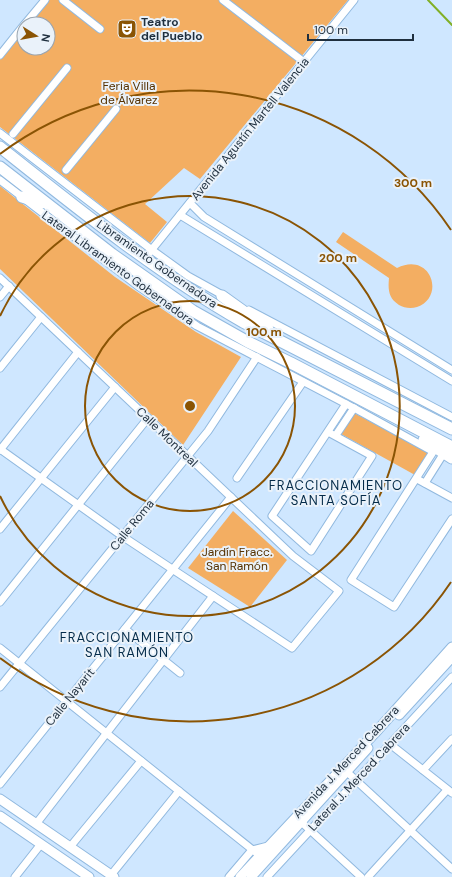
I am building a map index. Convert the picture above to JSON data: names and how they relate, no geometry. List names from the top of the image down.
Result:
{
  "streets": {
    "highway": ["Libramiento Gobernadora"],
    "main road": ["Avenida J. Merced Cabrera"],
    "street": [
      "Avenida Agustín Martell Valencia",
      "Lateral Libramiento Gobernadora",
      "Calle Montreal",
      "Calle Roma",
      "Calle Nayarit",
      "Lateral J. Merced Cabrera"
    ]
  },
  "crossings": [
    ["Avenida Agustín Martell Valencia", "Libramiento Gobernadora"],
    ["Lateral Libramiento Gobernadora", "Calle Roma"],
    ["Calle Montreal", "Calle Roma"],
    ["Calle Montreal", "Calle Nayarit"]
  ],
  "districts": ["FRACCIONAMIENTO SANTA SOFÍA", "FRACCIONAMIENTO SAN RAMÓN"],
  "parks": ["Feria Villa de Álvarez", "Jardín Fracc. San Ramón"],
  "places": {
    "theatre": ["Teatro del Pueblo"]
  },
  "scale_bar": "100 m",
  "north": "right",
  "rings": ["300 m", "200 m", "100 m"]
}
